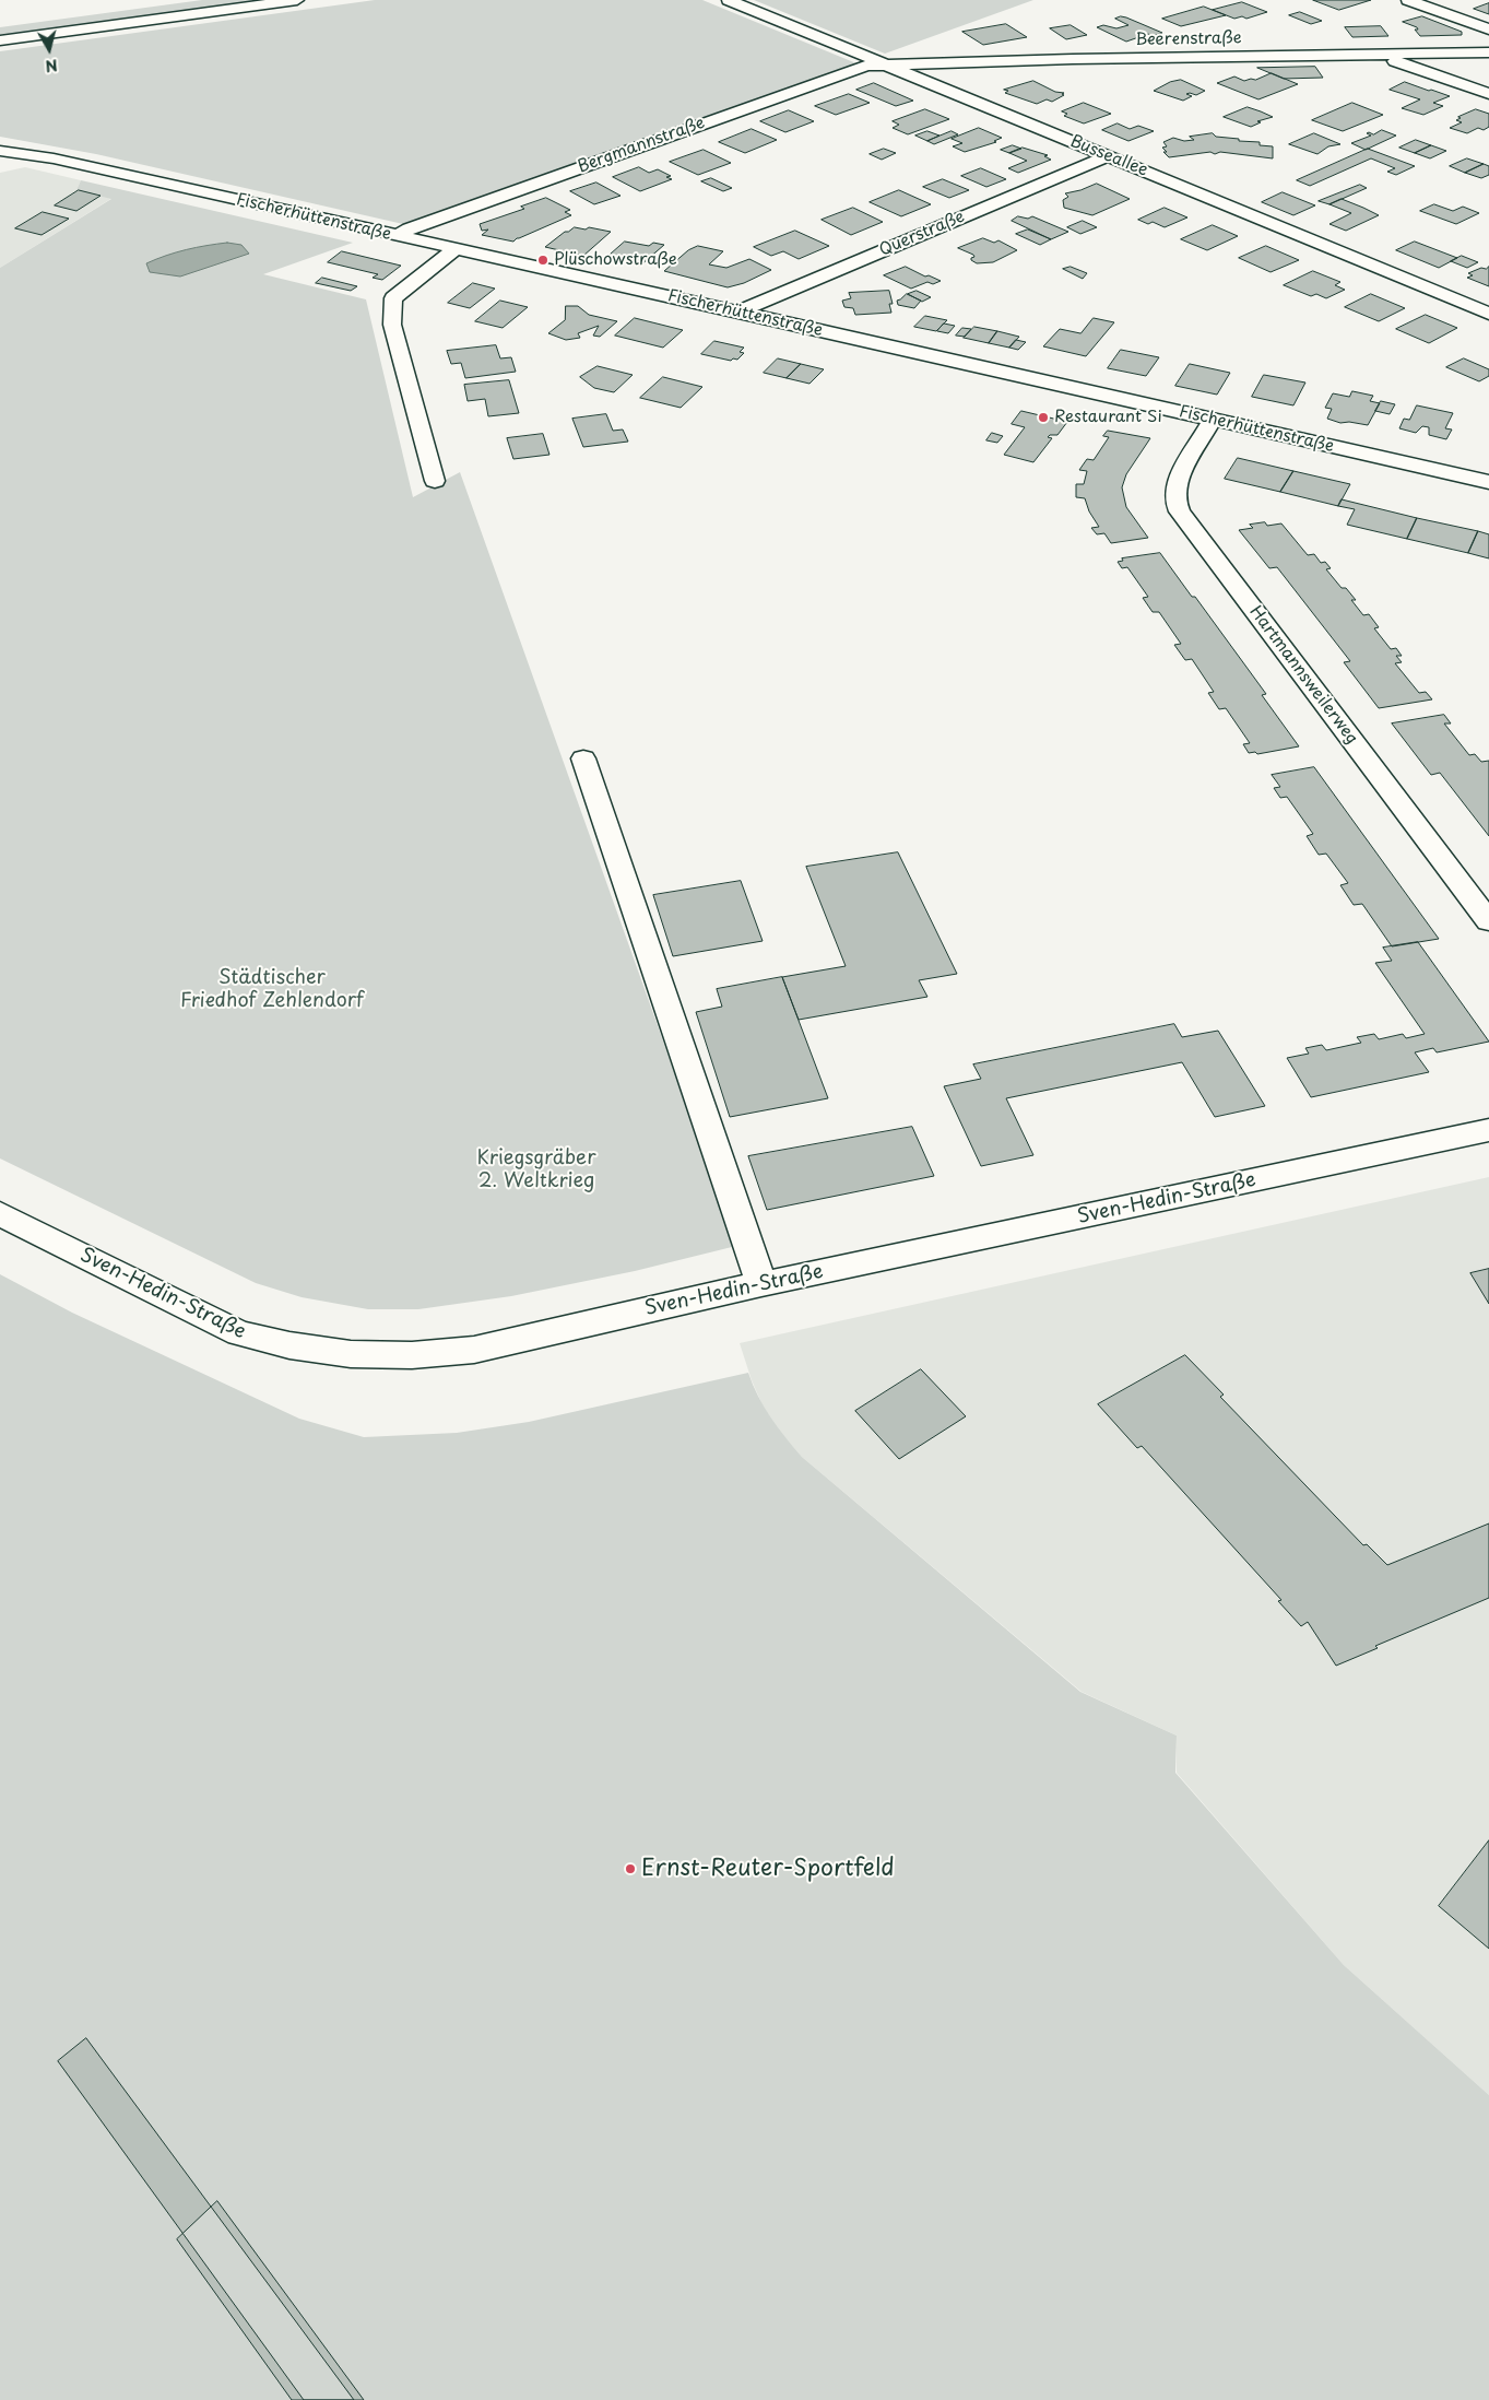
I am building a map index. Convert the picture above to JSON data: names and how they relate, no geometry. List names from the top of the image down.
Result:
{
  "streets": {
    "street": [
      "Beerenstraße",
      "Bergmannstraße",
      "Busseallee",
      "Fischerhüttenstraße",
      "Querstraße",
      "Hartmannsweilerweg",
      "Sven-Hedin-Straße"
    ]
  },
  "crossings": [
    ["Beerenstraße", "Bergmannstraße"],
    ["Beerenstraße", "Busseallee"],
    ["Bergmannstraße", "Busseallee"],
    ["Bergmannstraße", "Fischerhüttenstraße"],
    ["Busseallee", "Querstraße"],
    ["Fischerhüttenstraße", "Querstraße"],
    ["Fischerhüttenstraße", "Hartmannsweilerweg"]
  ],
  "parks": ["Städtischer Friedhof Zehlendorf", "Kriegsgräber 2. Weltkrieg"],
  "places": ["Plüschowstraße", "Restaurant Si", "Ernst-Reuter-Sportfeld"],
  "north": "bottom"
}
